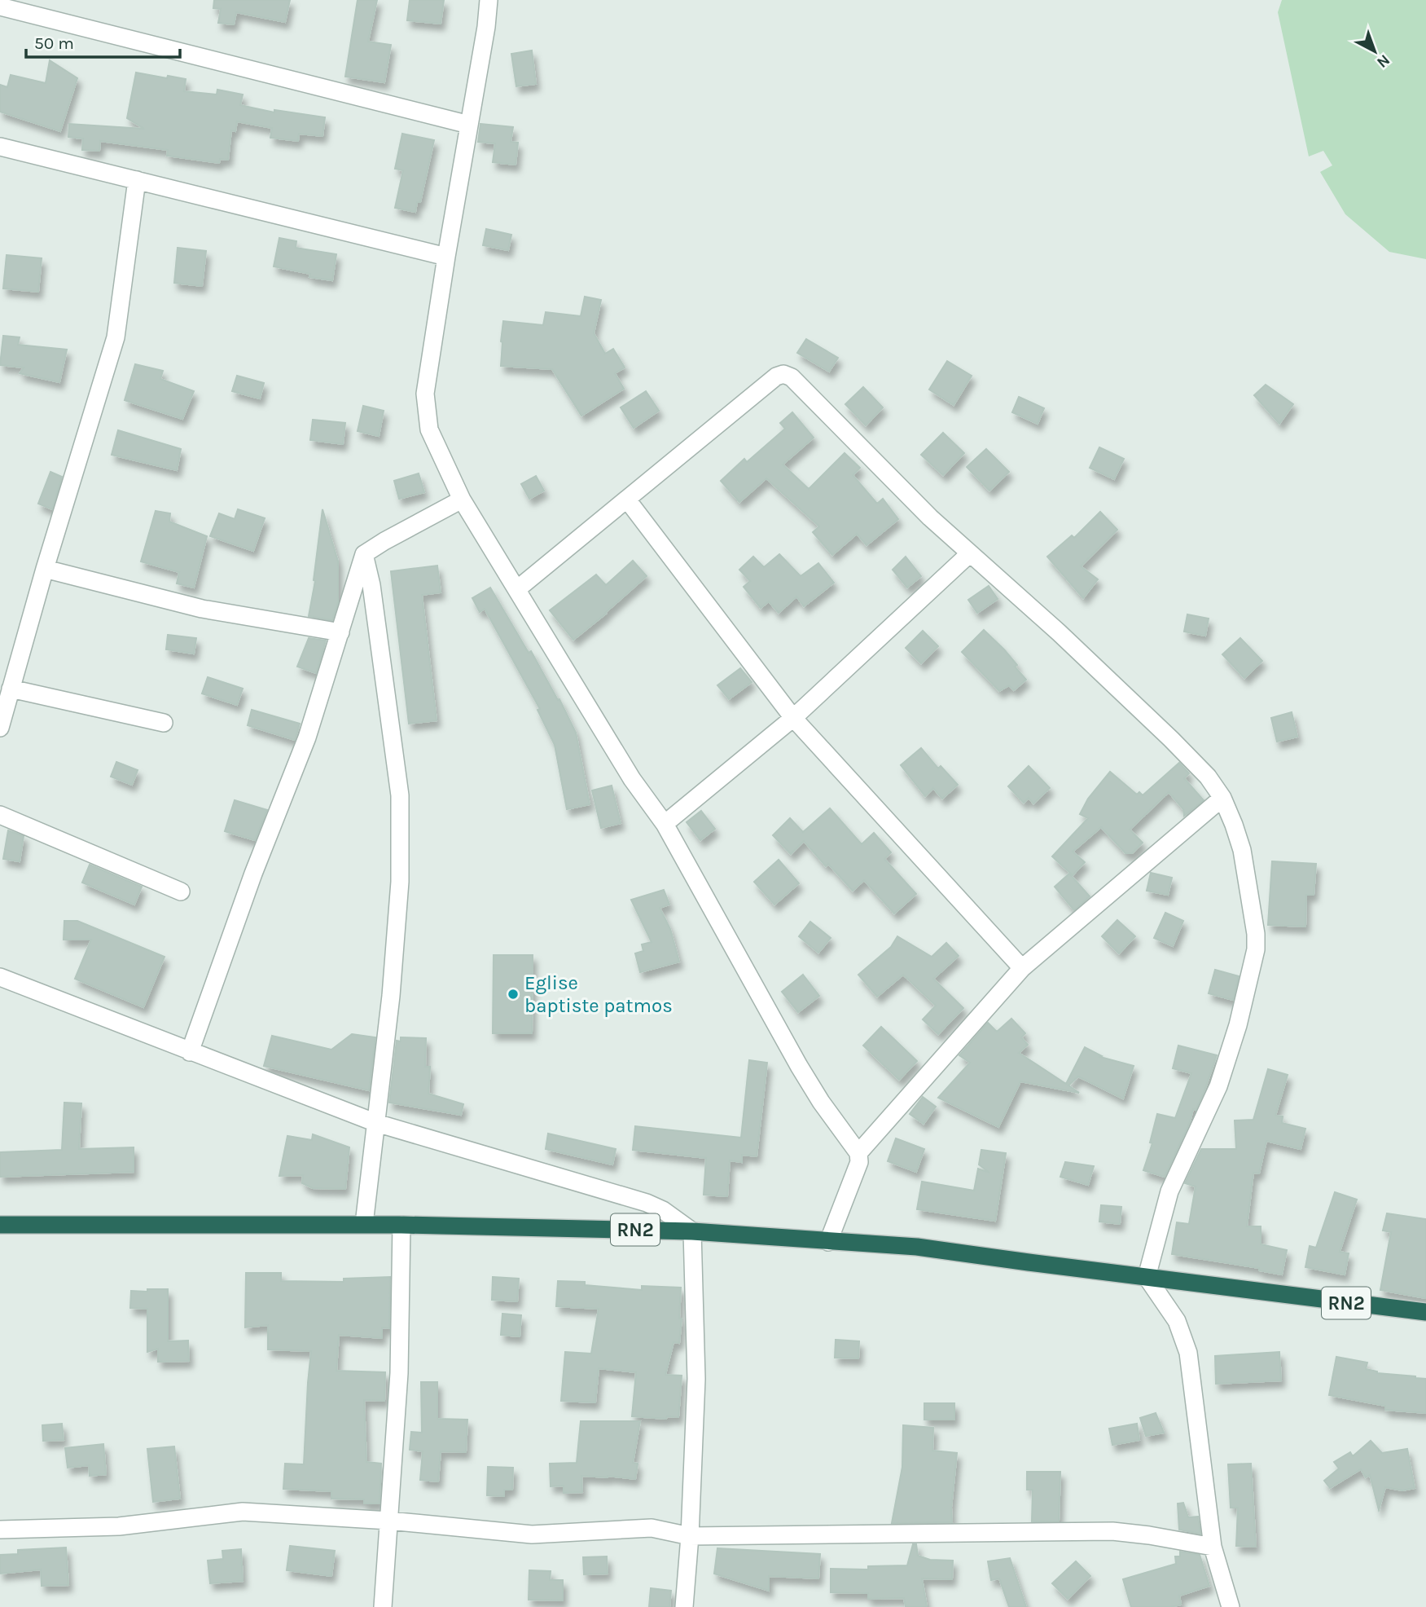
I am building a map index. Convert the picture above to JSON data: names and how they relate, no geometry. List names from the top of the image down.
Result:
{
  "streets": {
    "highway": ["RN2"]
  },
  "places": ["Eglise baptiste patmos"],
  "scale_bar": "50 m",
  "north": "bottom right"
}
